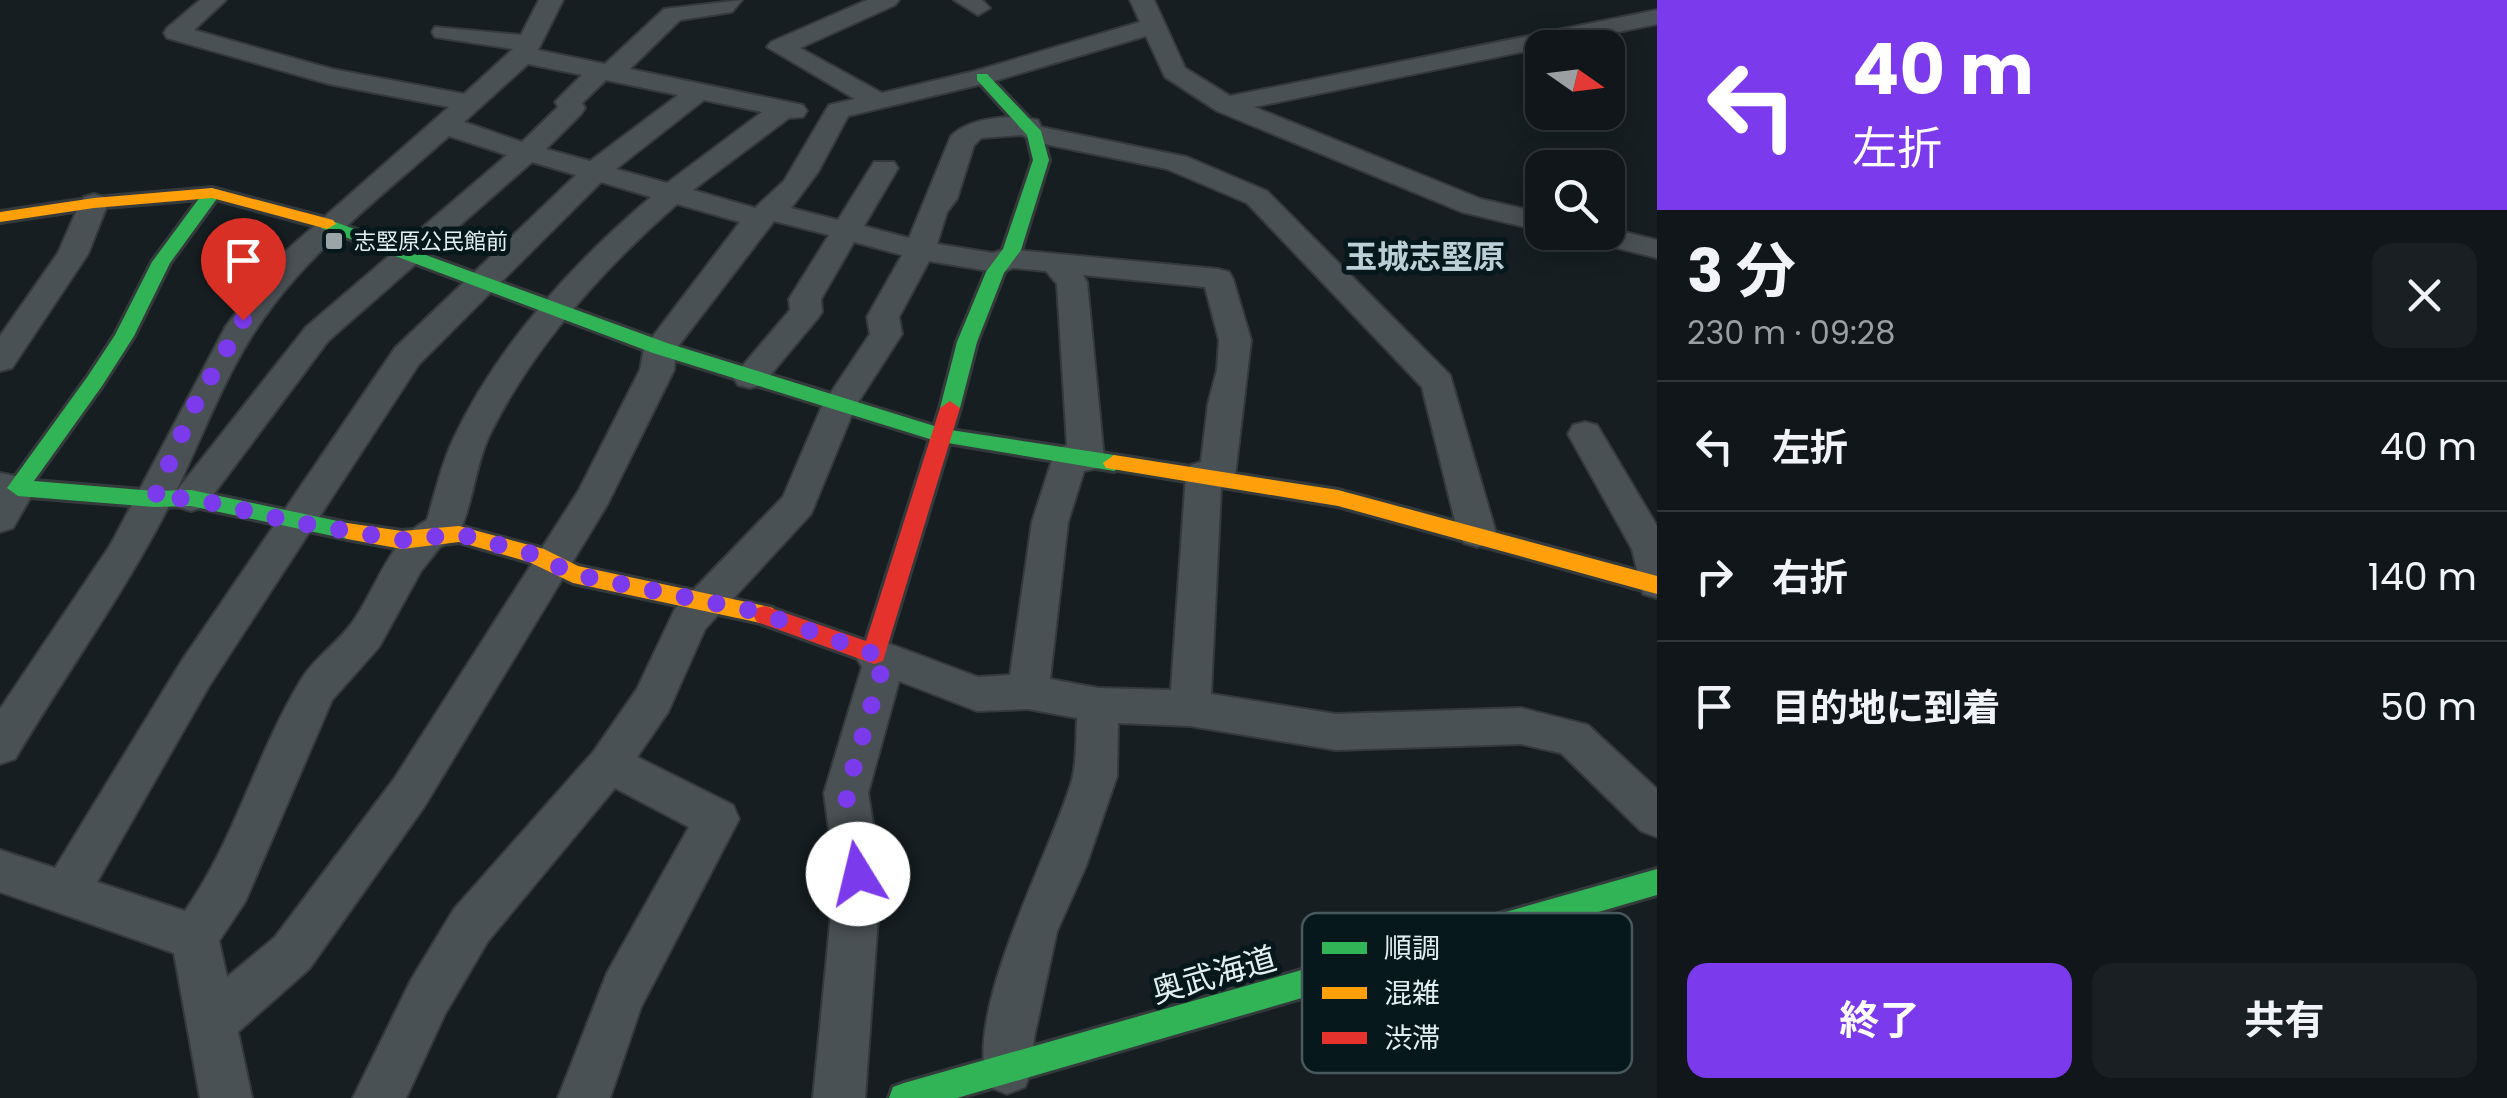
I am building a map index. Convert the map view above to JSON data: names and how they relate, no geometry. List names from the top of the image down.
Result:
{
  "streets": {
    "street": ["奥武海道"]
  },
  "districts": ["玉城志堅原"],
  "places": {
    "transit": ["志堅原公民館前"]
  },
  "legend": ["順調", "混雑", "渋滞"],
  "north": "right",
  "page": {
    "turn": ["40 m", "左折"],
    "heading": ["3 分", "230 m · 09:28"],
    "list": [
      {
        "name": "左折",
        "value": "40 m"
      },
      {
        "name": "右折",
        "value": "140 m"
      },
      {
        "name": "目的地に到着",
        "value": "50 m"
      }
    ],
    "buttons": ["終了", "共有"]
  }
}
